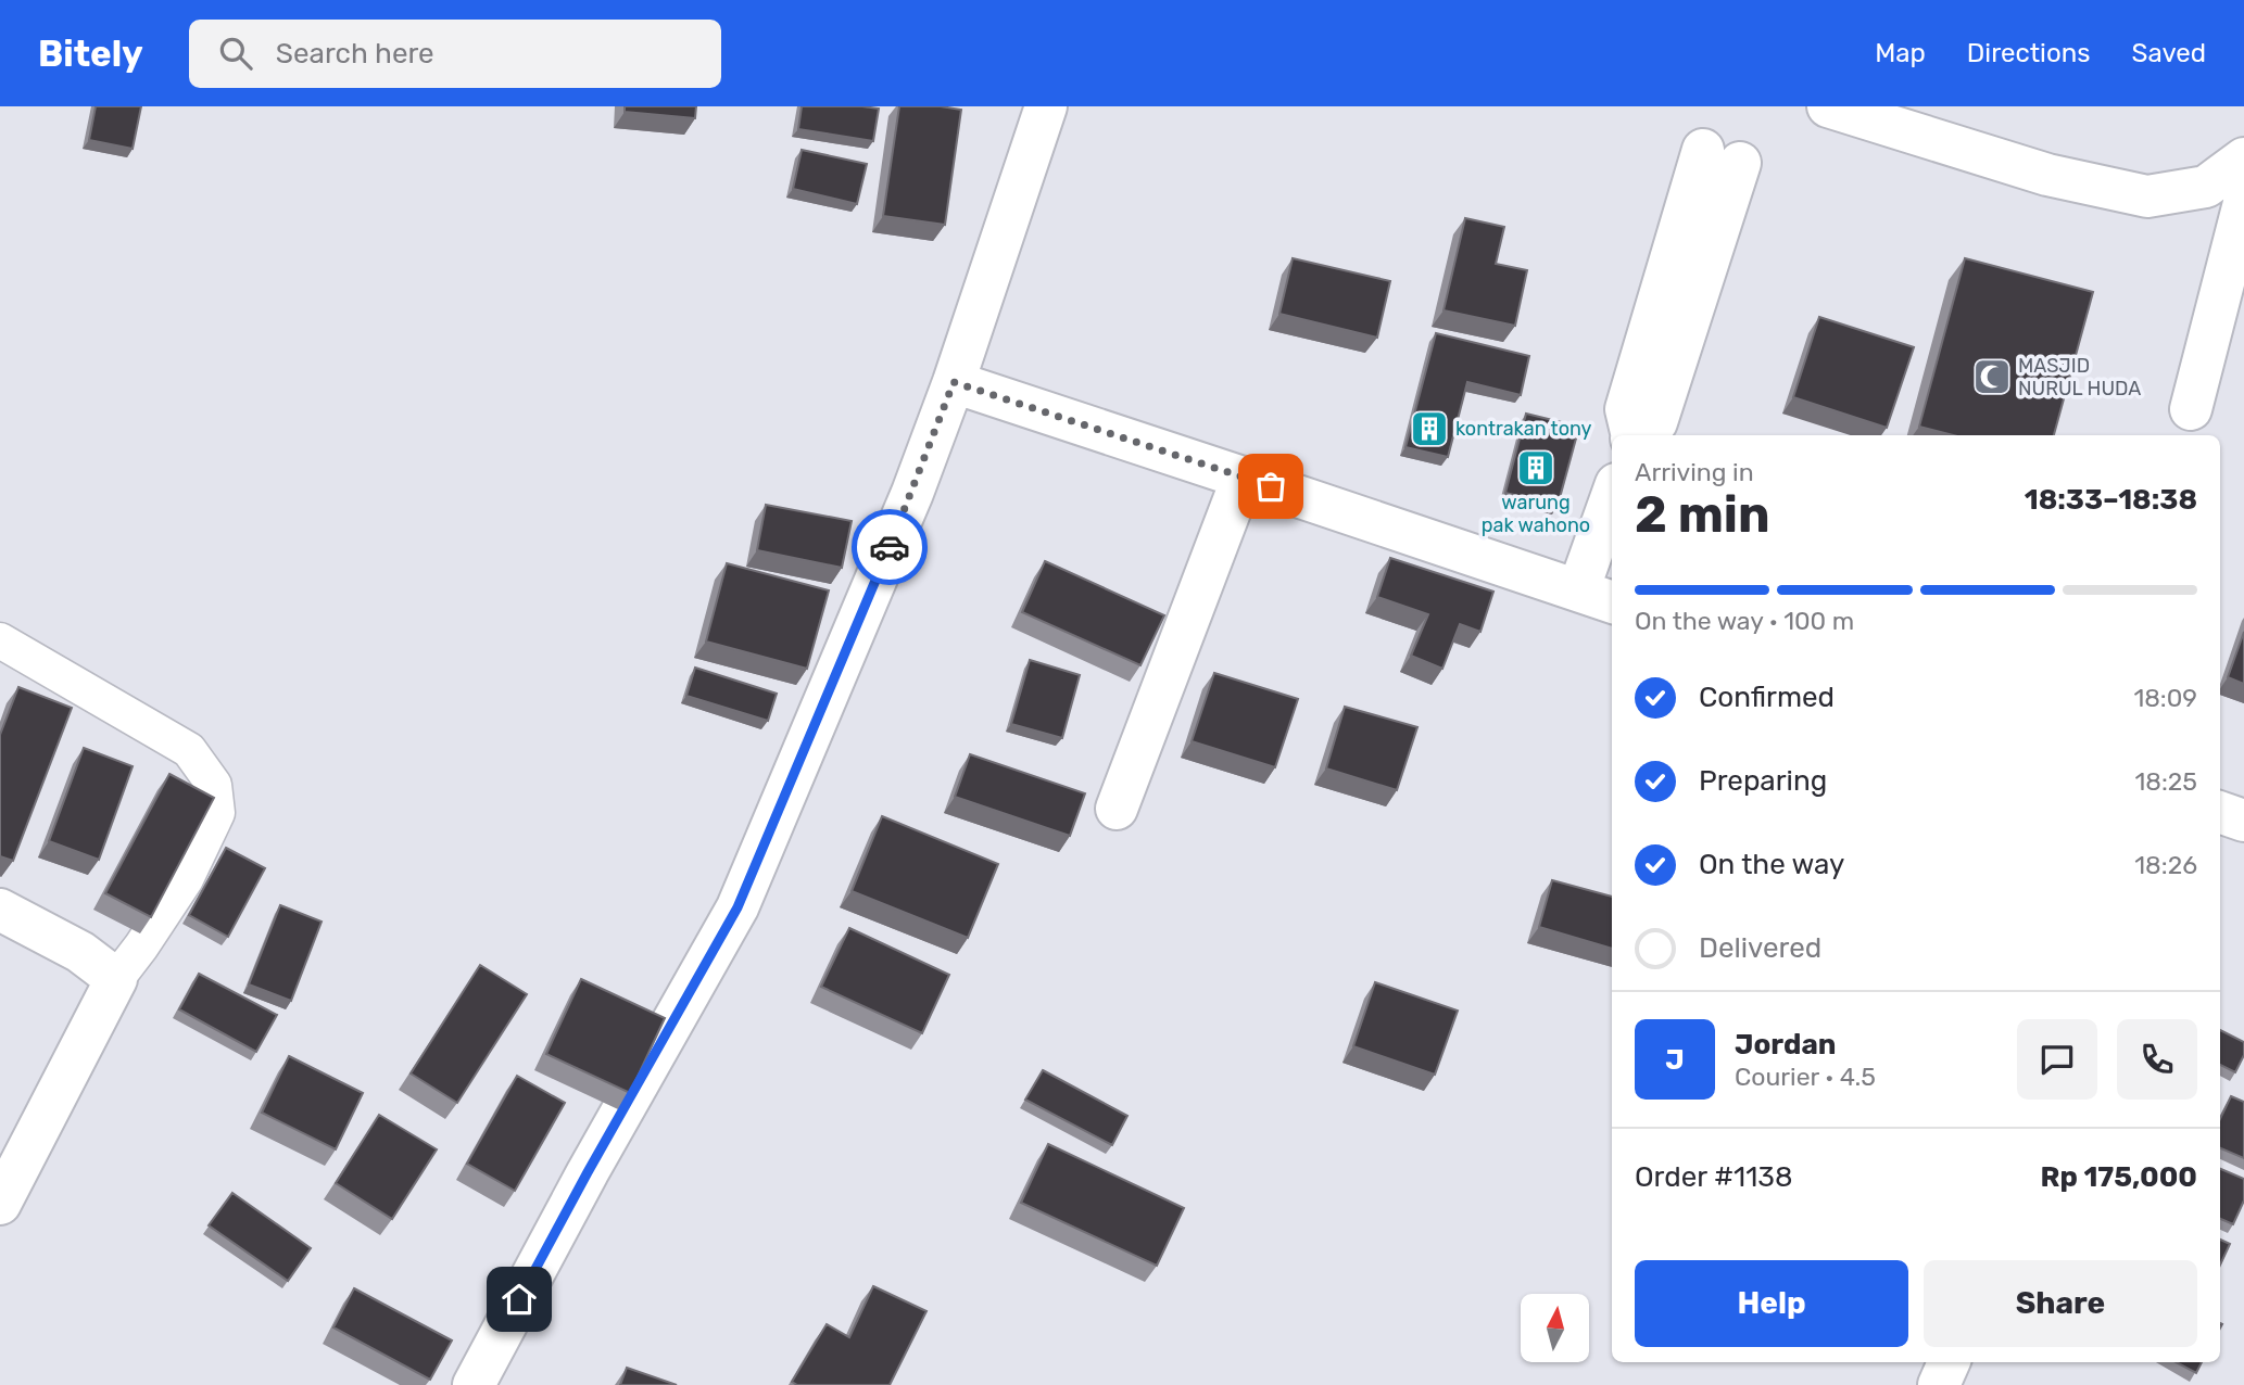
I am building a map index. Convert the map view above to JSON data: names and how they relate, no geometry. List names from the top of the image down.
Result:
{
  "places": {
    "mosque": ["MASJID NURUL HUDA"],
    "building": ["kontrakan tony", "warung pak wahono"]
  },
  "north": "top",
  "page": {
    "header": "Bitely",
    "search": "Search here",
    "nav": ["Map", "Directions", "Saved"],
    "heading": ["2 min", "Arriving in", "18:33–18:38"],
    "panel": [
      "Jordan",
      "Courier · 4.5",
      "Order #1138",
      "Rp 175,000"
    ],
    "bar": "On the way · 100 m",
    "list": [
      ["Confirmed", "18:09"],
      ["Preparing", "18:25"],
      ["On the way", "18:26"],
      "Delivered"
    ],
    "round": "J",
    "buttons": ["Help", "Share"]
  }
}
